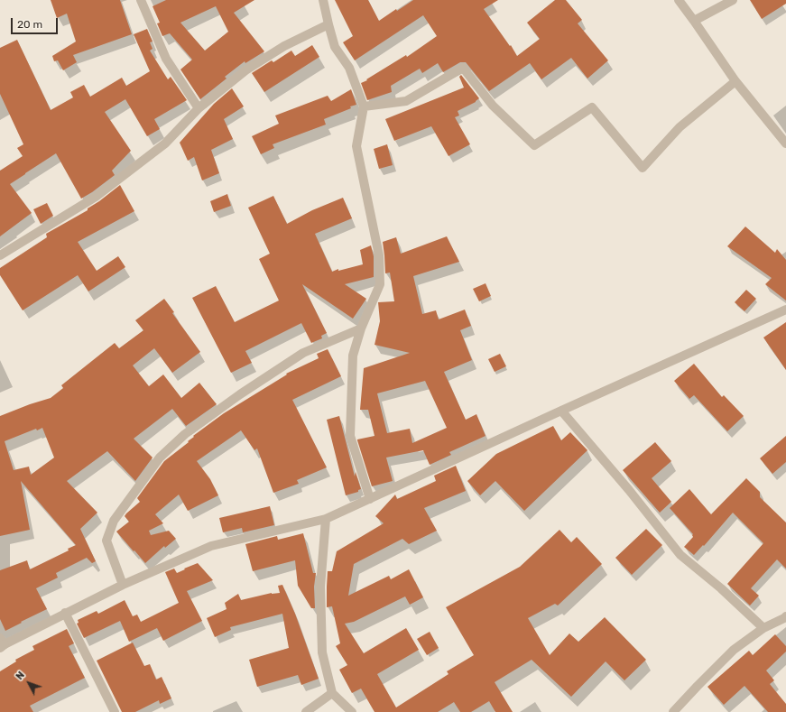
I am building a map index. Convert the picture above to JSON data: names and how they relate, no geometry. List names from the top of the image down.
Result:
{
  "scale_bar": "20 m",
  "north": "top left"
}
